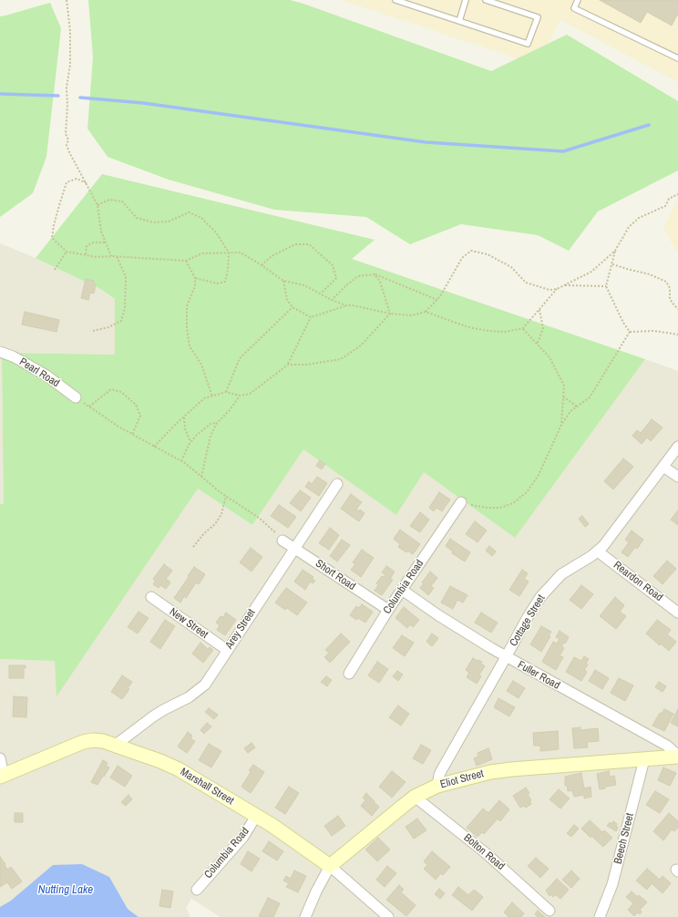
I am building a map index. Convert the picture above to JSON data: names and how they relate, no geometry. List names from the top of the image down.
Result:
{
  "streets": {
    "street": [
      "Pearl Road",
      "Short Road",
      "Reardon Road",
      "Columbia Road",
      "Cottage Street",
      "New Street",
      "Arey Street",
      "Fuller Road",
      "Eliot Street",
      "Marshall Street",
      "Beech Street",
      "Bolton Road"
    ]
  },
  "crossings": [
    ["Short Road", "Columbia Road"],
    ["Short Road", "Arey Street"],
    ["Reardon Road", "Cottage Street"],
    ["Columbia Road", "Fuller Road"],
    ["Columbia Road", "Marshall Street"],
    ["Cottage Street", "Fuller Road"],
    ["Cottage Street", "Eliot Street"],
    ["New Street", "Arey Street"],
    ["Arey Street", "Marshall Street"],
    ["Fuller Road", "Eliot Street"],
    ["Eliot Street", "Marshall Street"],
    ["Eliot Street", "Beech Street"],
    ["Eliot Street", "Bolton Road"]
  ],
  "water": ["Nutting Lake"]
}
